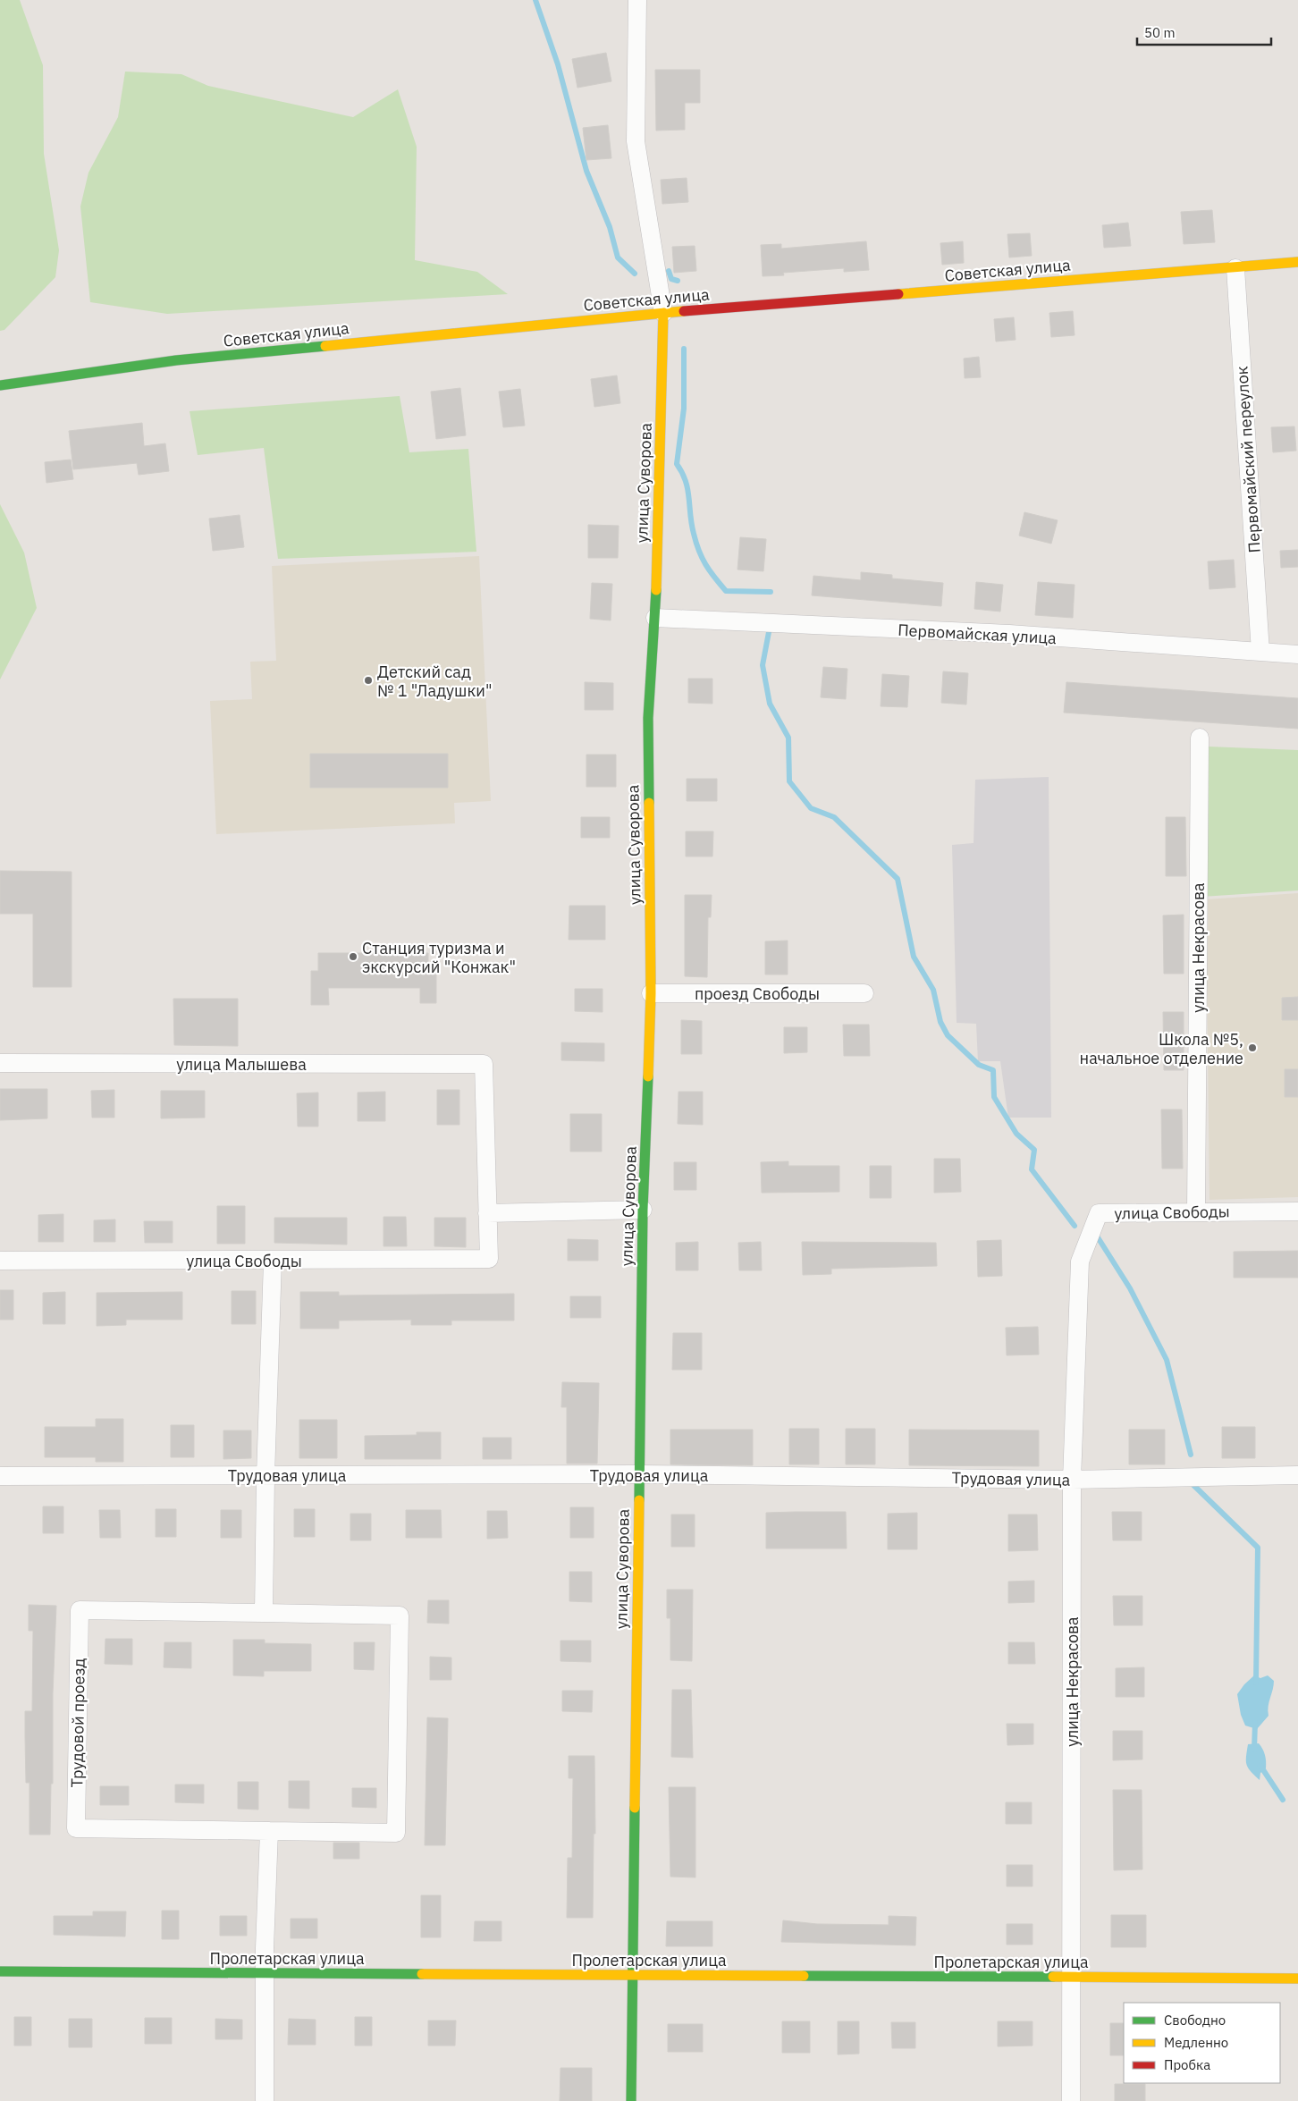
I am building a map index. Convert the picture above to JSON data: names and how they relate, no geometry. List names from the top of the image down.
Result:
{
  "streets": {
    "main road": ["Советская улица", "улица Суворова", "Пролетарская улица"],
    "street": [
      "Первомайский переулок",
      "Первомайская улица",
      "улица Некрасова",
      "проезд Свободы",
      "улица Малышева",
      "улица Свободы",
      "Трудовая улица",
      "Трудовой проезд"
    ]
  },
  "crossings": [
    ["Советская улица", "Первомайский переулок"],
    ["Советская улица", "улица Суворова"],
    ["Первомайский переулок", "Первомайская улица"],
    ["улица Суворова", "Первомайская улица"],
    ["улица Суворова", "проезд Свободы"],
    ["улица Суворова", "Трудовая улица"],
    ["улица Суворова", "Пролетарская улица"],
    ["улица Некрасова", "улица Свободы"],
    ["улица Некрасова", "Трудовая улица"],
    ["улица Некрасова", "Пролетарская улица"],
    ["улица Малышева", "улица Свободы"]
  ],
  "places": ["Детский сад № 1 \"Ладушки\"", "Станция туризма и экскурсий \"Конжак\"", "Школа №5, начальное отделение"],
  "legend": ["Свободно", "Медленно", "Пробка"],
  "scale_bar": "50 m"
}
